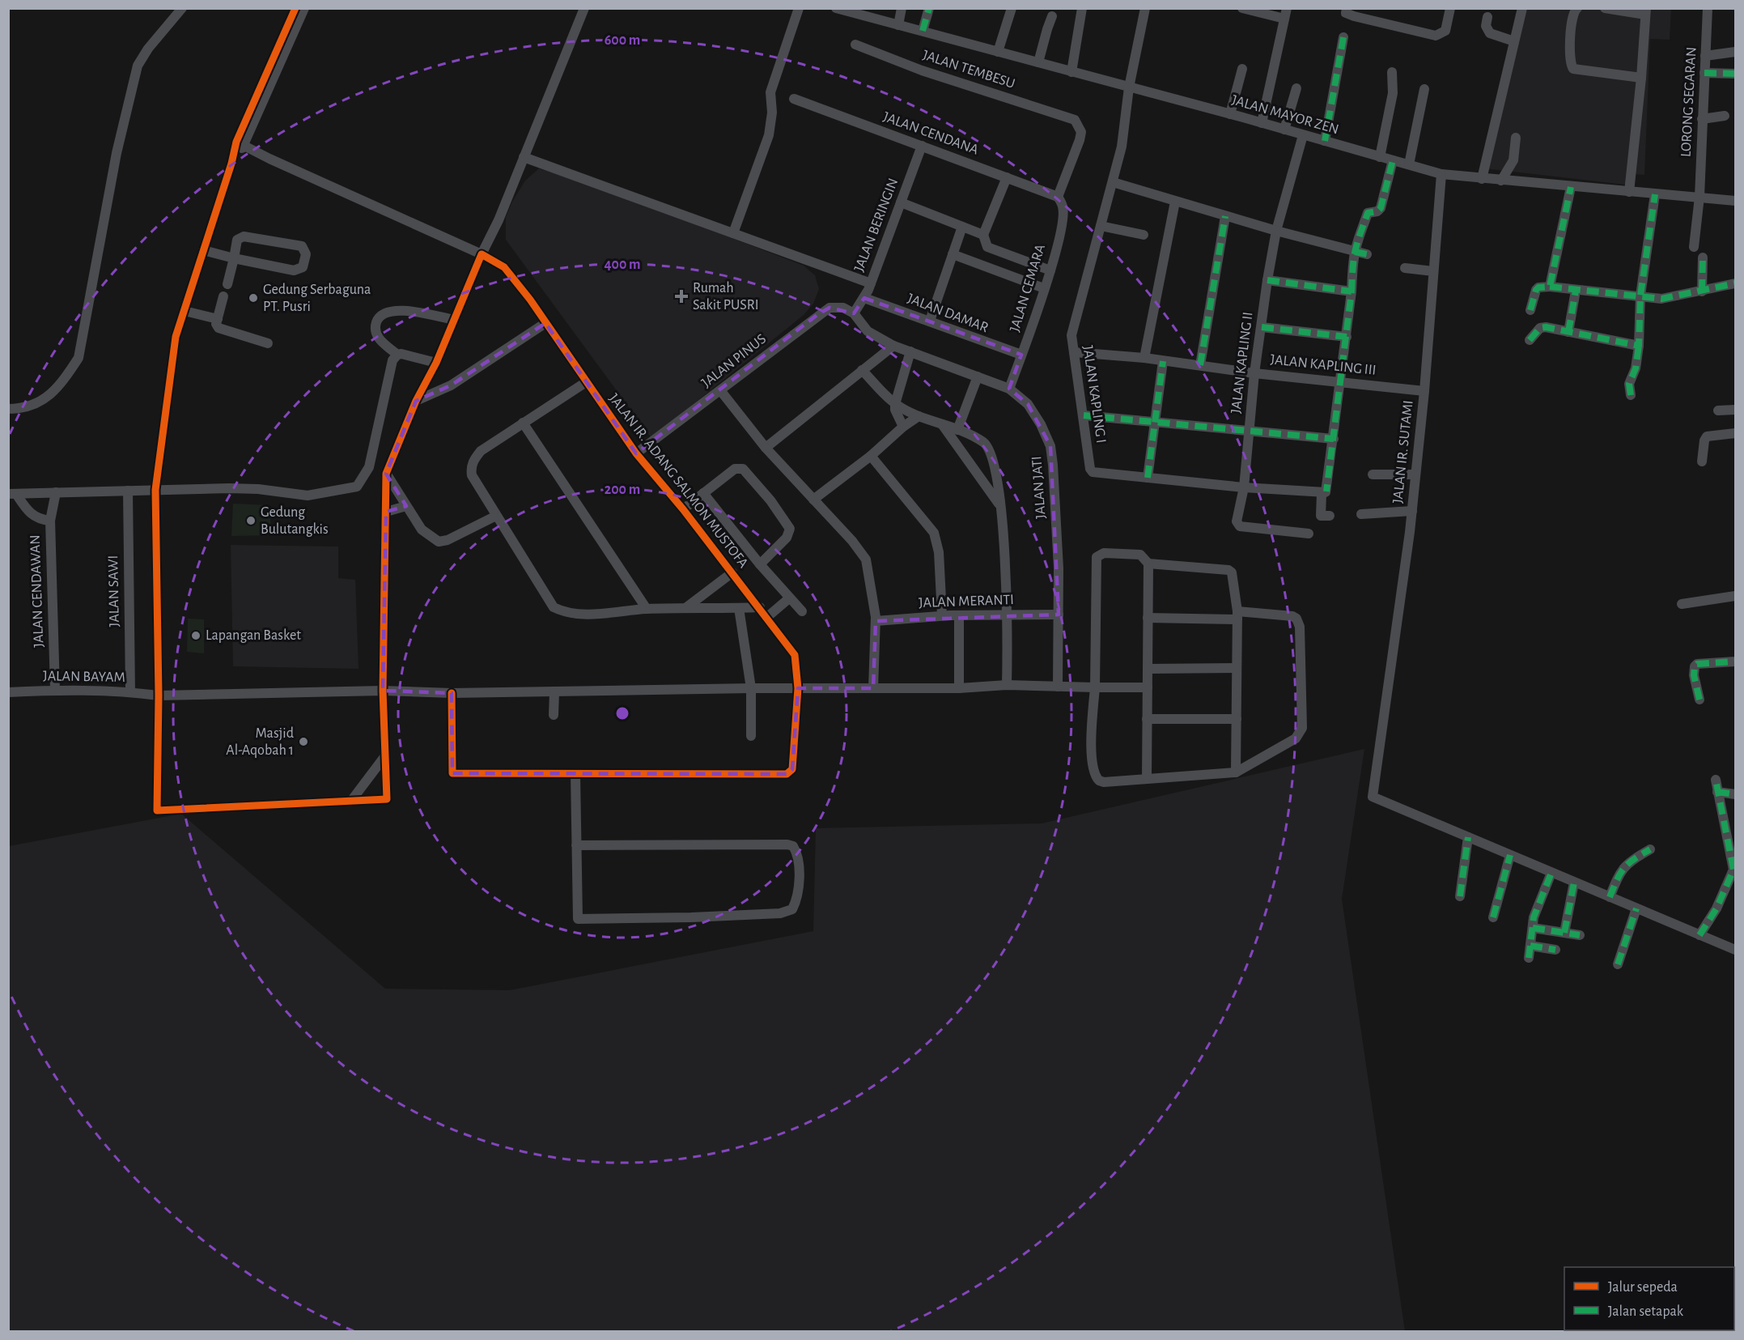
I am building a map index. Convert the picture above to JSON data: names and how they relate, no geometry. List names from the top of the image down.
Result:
{
  "streets": {
    "street": [
      "JALAN TEMBESU",
      "LORONG SEGARAN",
      "JALAN MAYOR ZEN",
      "JALAN CENDANA",
      "JALAN BERINGIN",
      "JALAN CEMARA",
      "JALAN DAMAR",
      "JALAN PINUS",
      "JALAN KAPLING II",
      "JALAN KAPLING III",
      "JALAN KAPLING I",
      "JALAN IR. SUTAMI",
      "JALAN IR. ADANG SALMON MUSTOFA",
      "JALAN JATI",
      "JALAN CENDAWAN",
      "JALAN SAWI",
      "JALAN MERANTI",
      "JALAN BAYAM"
    ]
  },
  "crossings": [
    ["JALAN TEMBESU", "JALAN CENDANA"],
    ["JALAN TEMBESU", "JALAN CEMARA"],
    ["LORONG SEGARAN", "JALAN MAYOR ZEN"],
    ["JALAN MAYOR ZEN", "JALAN KAPLING II"],
    ["JALAN MAYOR ZEN", "JALAN KAPLING I"],
    ["JALAN MAYOR ZEN", "JALAN IR. SUTAMI"],
    ["JALAN CENDANA", "JALAN BERINGIN"],
    ["JALAN CENDANA", "JALAN CEMARA"],
    ["JALAN BERINGIN", "JALAN DAMAR"],
    ["JALAN BERINGIN", "JALAN PINUS"],
    ["JALAN BERINGIN", "JALAN JATI"],
    ["JALAN CEMARA", "JALAN DAMAR"],
    ["JALAN CEMARA", "JALAN JATI"],
    ["JALAN PINUS", "JALAN IR. ADANG SALMON MUSTOFA"],
    ["JALAN PINUS", "JALAN JATI"],
    ["JALAN KAPLING II", "JALAN KAPLING III"],
    ["JALAN KAPLING II", "JALAN KAPLING I"],
    ["JALAN KAPLING III", "JALAN KAPLING I"],
    ["JALAN KAPLING III", "JALAN IR. SUTAMI"],
    ["JALAN IR. ADANG SALMON MUSTOFA", "JALAN BAYAM"],
    ["JALAN JATI", "JALAN MERANTI"],
    ["JALAN JATI", "JALAN BAYAM"],
    ["JALAN CENDAWAN", "JALAN BAYAM"],
    ["JALAN SAWI", "JALAN BAYAM"]
  ],
  "places": {
    "health": ["Rumah Sakit PUSRI"],
    "other": [
      "Gedung Serbaguna PT. Pusri",
      "Gedung Bulutangkis",
      "Lapangan Basket",
      "Masjid Al-Aqobah 1"
    ]
  },
  "legend": ["Jalur sepeda", "Jalan setapak"],
  "rings": ["600 m", "400 m", "200 m"]
}
